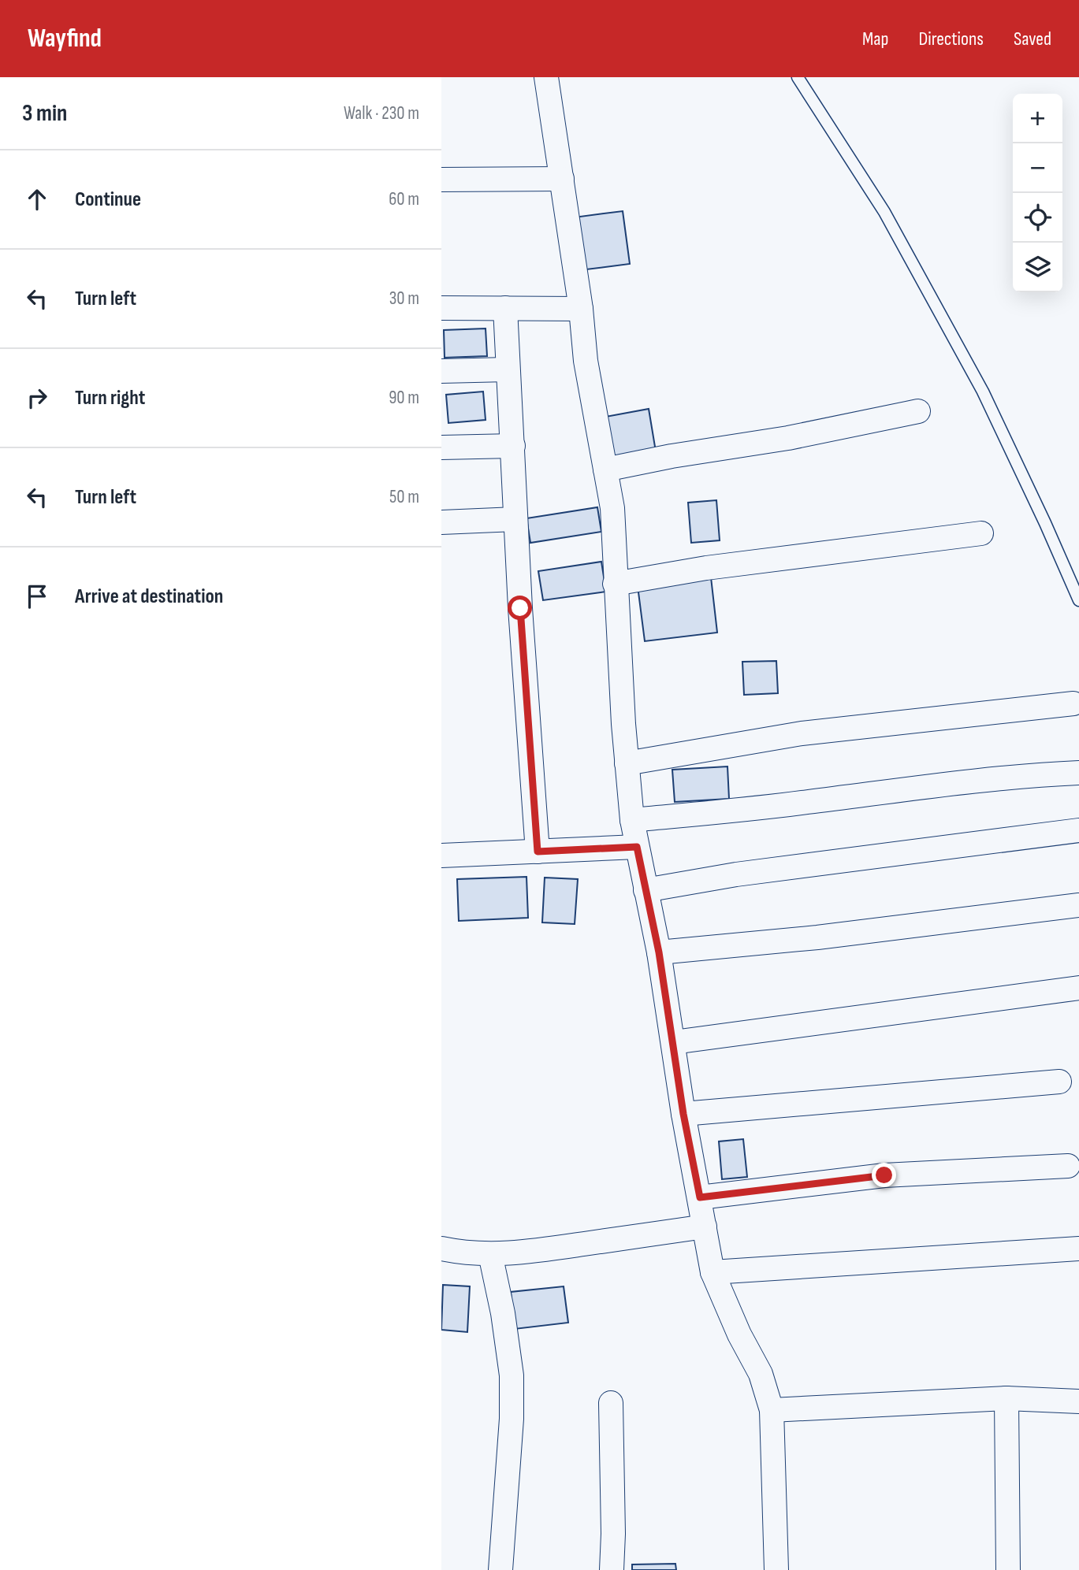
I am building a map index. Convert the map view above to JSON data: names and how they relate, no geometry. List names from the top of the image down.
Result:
{
  "page": {
    "header": "Wayfind",
    "nav": ["Map", "Directions", "Saved"],
    "heading": ["3 min", "Walk · 230 m"],
    "map_buttons": ["+", "−"],
    "list": [
      ["Continue", "60 m"],
      ["Turn left", "30 m"],
      ["Turn right", "90 m"],
      ["Turn left", "50 m"],
      "Arrive at destination"
    ]
  }
}
